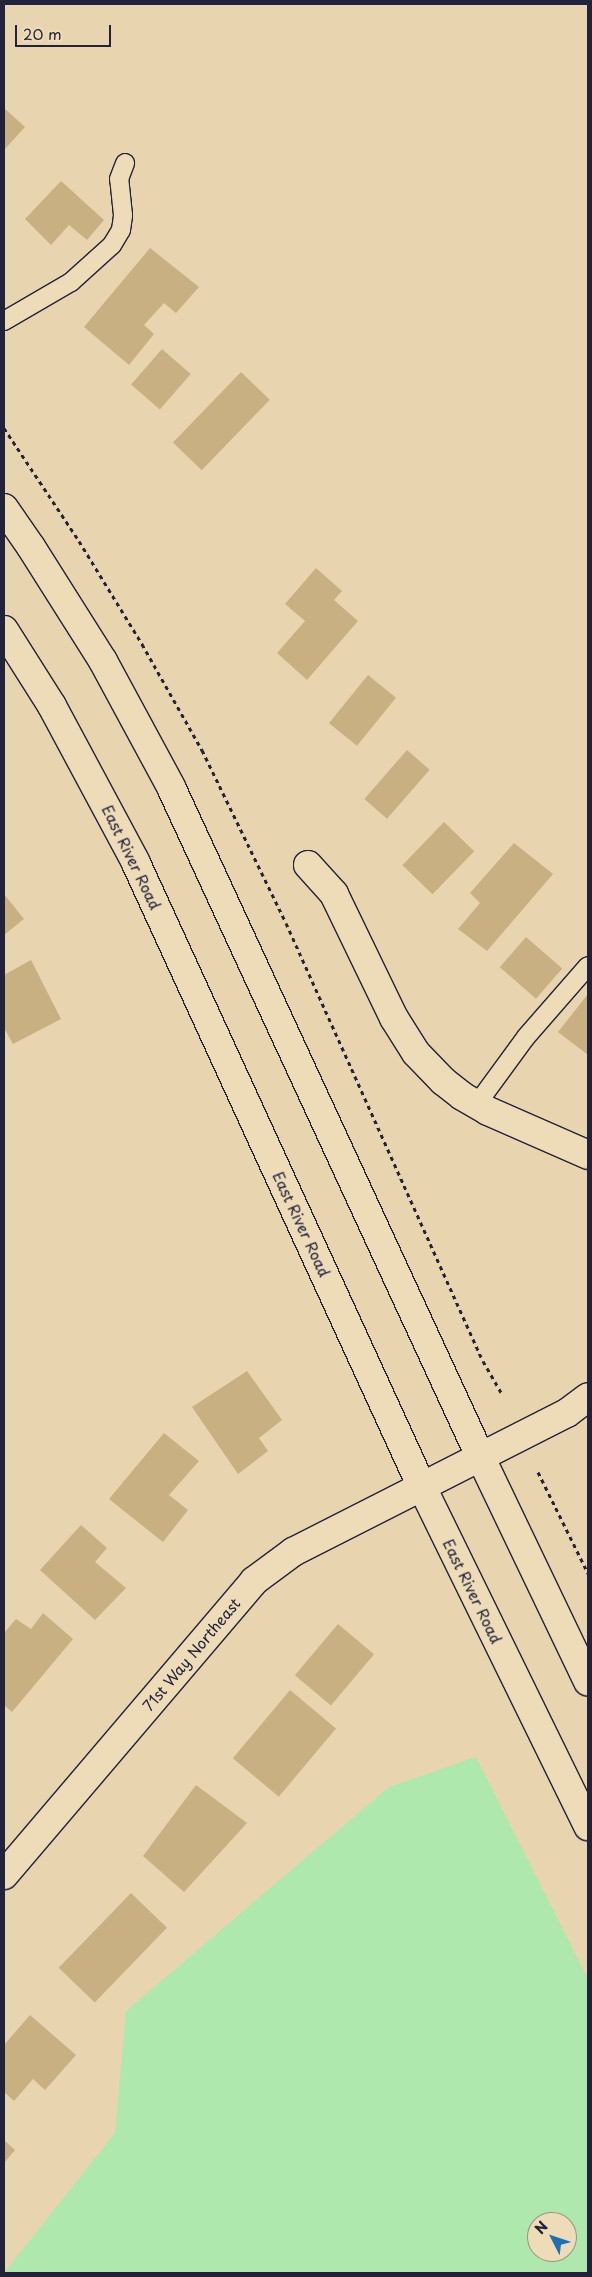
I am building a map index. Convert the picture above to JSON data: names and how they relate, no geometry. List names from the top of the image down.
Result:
{
  "streets": {
    "main road": ["East River Road", "71st Way Northeast"]
  },
  "crossings": [
    ["East River Road", "71st Way Northeast"]
  ],
  "scale_bar": "20 m",
  "north": "top left"
}
